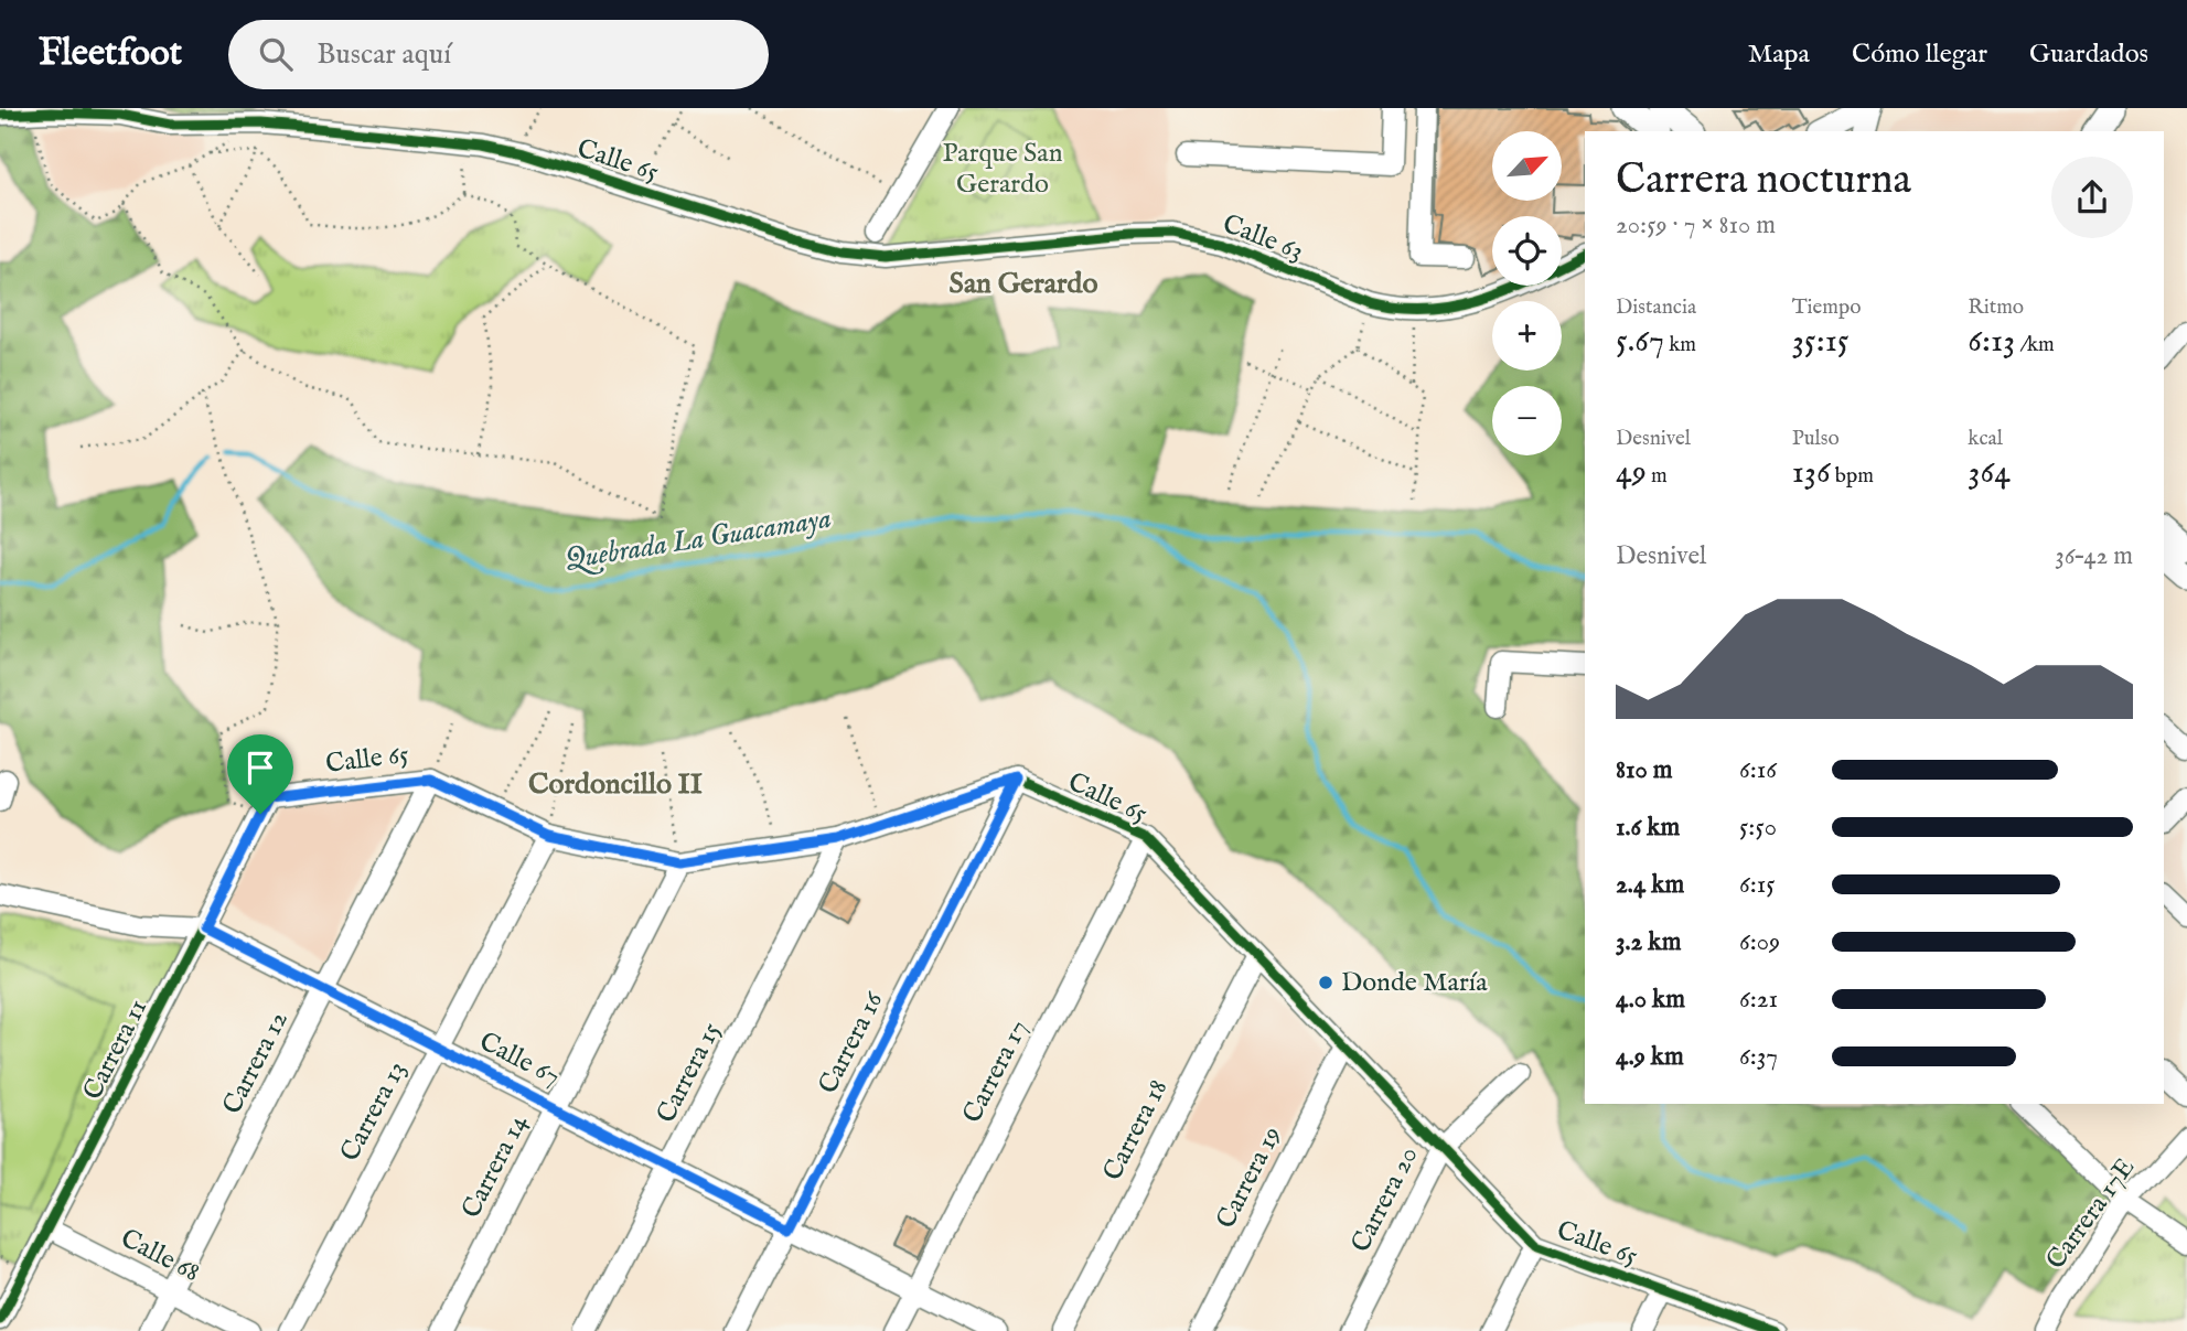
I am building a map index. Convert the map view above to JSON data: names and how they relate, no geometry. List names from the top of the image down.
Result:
{
  "streets": {
    "street": [
      "Calle 65",
      "Calle 63",
      "Carrera 16",
      "Carrera 11",
      "Calle 67",
      "Carrera 12",
      "Carrera 17",
      "Carrera 15",
      "Carrera 13",
      "Carrera 18",
      "Carrera 14",
      "Carrera 19",
      "Carrera 20",
      "Carrera 17E",
      "Calle 68"
    ]
  },
  "crossings": [
    ["Calle 65", "Calle 63"],
    ["Calle 65", "Carrera 16"],
    ["Calle 65", "Carrera 11"],
    ["Calle 65", "Carrera 12"],
    ["Calle 65", "Carrera 17"],
    ["Calle 65", "Carrera 15"],
    ["Calle 65", "Carrera 13"],
    ["Calle 65", "Carrera 18"],
    ["Calle 65", "Carrera 14"],
    ["Calle 65", "Carrera 19"],
    ["Calle 65", "Carrera 20"],
    ["Carrera 16", "Calle 67"],
    ["Carrera 11", "Calle 67"],
    ["Carrera 11", "Calle 68"],
    ["Calle 67", "Carrera 12"],
    ["Calle 67", "Carrera 17"],
    ["Calle 67", "Carrera 15"],
    ["Calle 67", "Carrera 13"],
    ["Calle 67", "Carrera 14"],
    ["Carrera 12", "Calle 68"]
  ],
  "districts": ["San Gerardo", "Cordoncillo II"],
  "water": ["Quebrada La Guacamaya"],
  "parks": ["Parque San Gerardo"],
  "places": ["Donde María"],
  "north": "top right",
  "page": {
    "header": "Fleetfoot",
    "search": "Buscar aquí",
    "nav": ["Mapa", "Cómo llegar", "Guardados"],
    "map_buttons": ["+", "−"],
    "heading": ["Carrera nocturna", "20:59 · 7 × 810 m"],
    "stats": [
      ["Distancia", "5.67 km"],
      ["Tiempo", "35:15"],
      ["Ritmo", "6:13 /km"],
      ["Desnivel", "49 m"],
      ["Pulso", "136 bpm"],
      ["kcal", "364"]
    ],
    "chart": ["Desnivel", "36–42 m"],
    "list": [
      {
        "name": "810 m",
        "note": "6:16"
      },
      {
        "name": "1.6 km",
        "note": "5:50"
      },
      {
        "name": "2.4 km",
        "note": "6:15"
      },
      {
        "name": "3.2 km",
        "note": "6:09"
      },
      {
        "name": "4.0 km",
        "note": "6:21"
      },
      {
        "name": "4.9 km",
        "note": "6:37"
      }
    ]
  }
}
